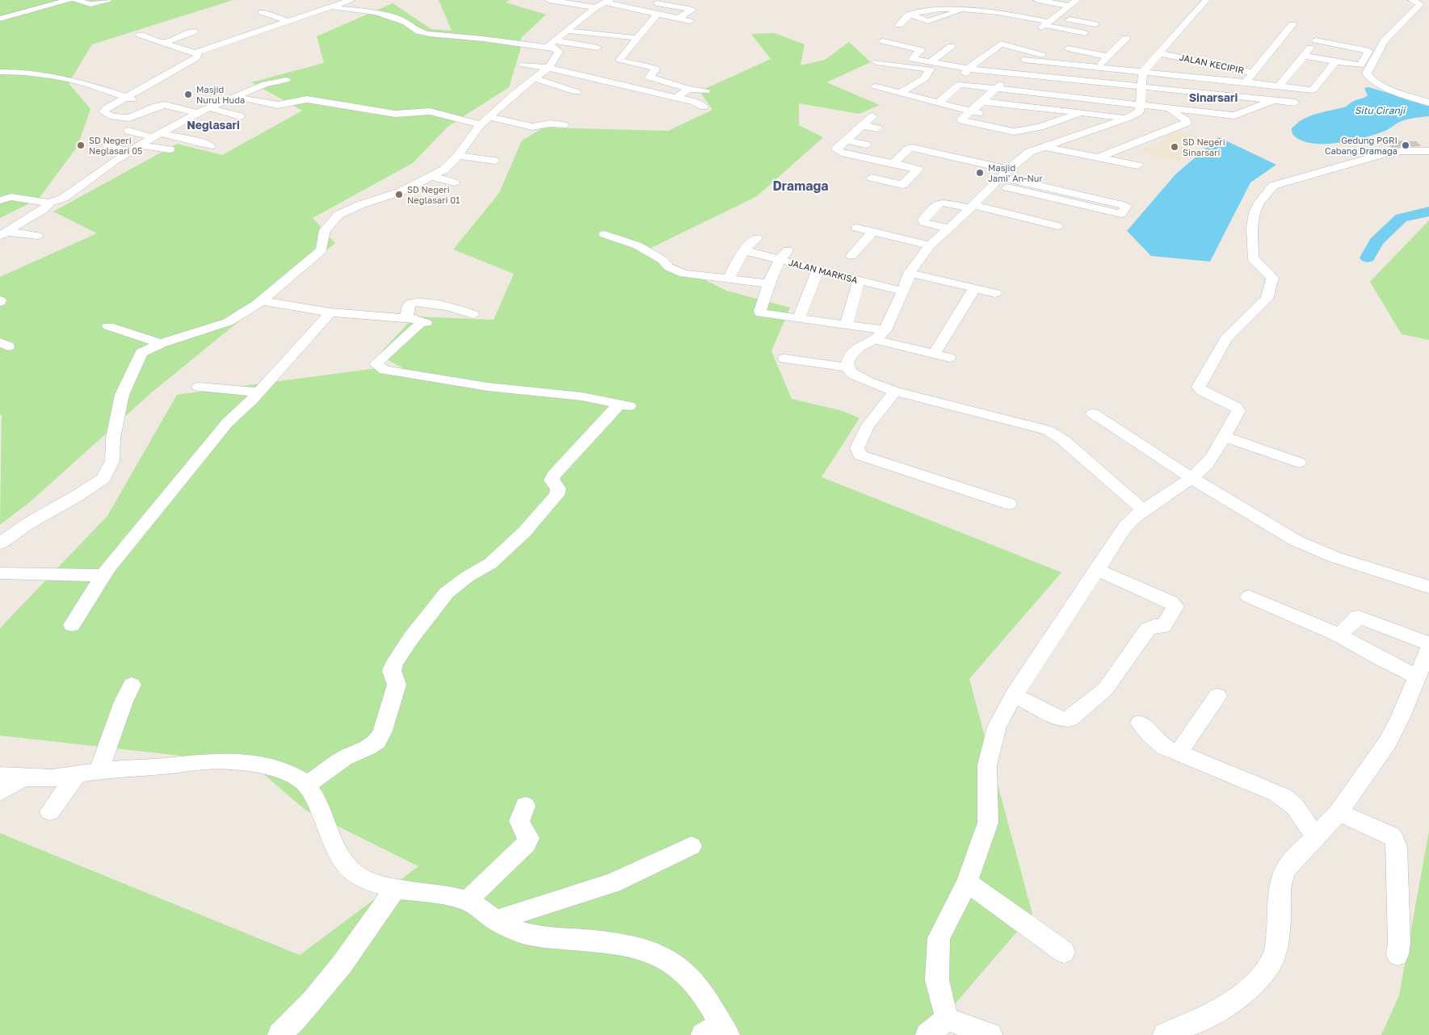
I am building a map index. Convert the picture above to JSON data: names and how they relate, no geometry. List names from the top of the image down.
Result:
{
  "streets": {
    "street": ["JALAN KECIPIR", "JALAN MARKISA"]
  },
  "districts": ["Sinarsari", "Neglasari", "Dramaga"],
  "water": ["Situ Ciranji"],
  "places": [
    "Masjid Nurul Huda",
    "SD Negeri Neglasari 05",
    "Gedung PGRI Cabang Dramaga",
    "SD Negeri Sinarsari",
    "Masjid Jami' An-Nur",
    "SD Negeri Neglasari 01"
  ]
}
